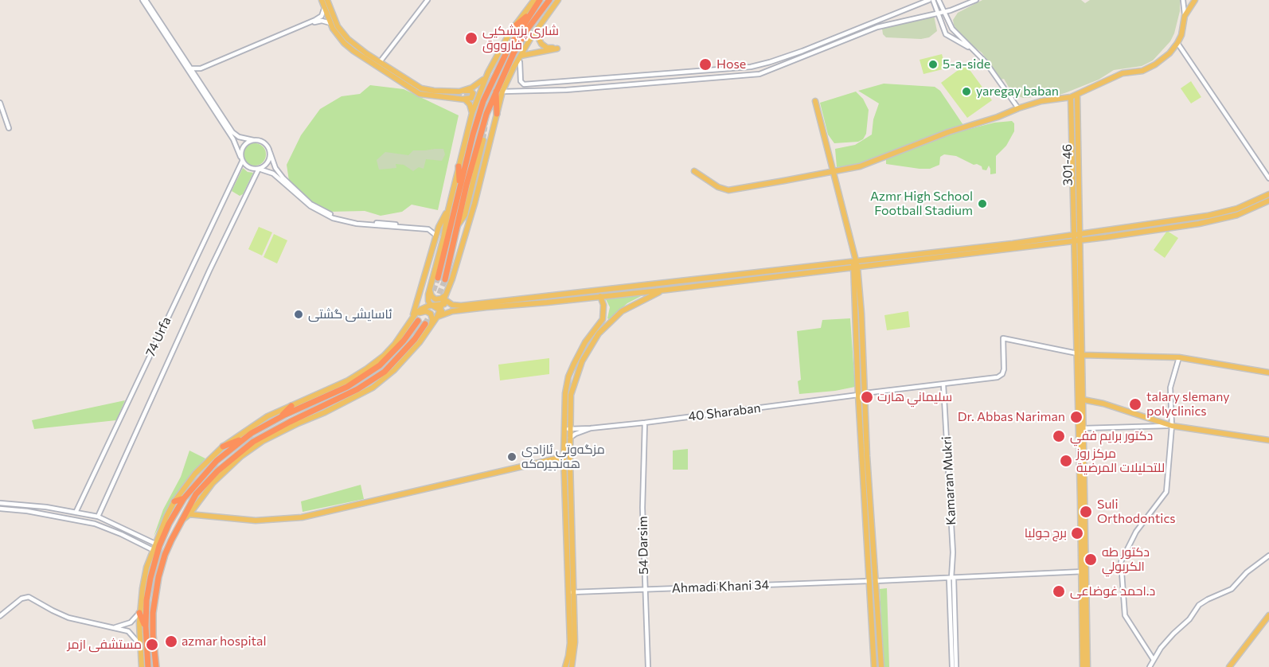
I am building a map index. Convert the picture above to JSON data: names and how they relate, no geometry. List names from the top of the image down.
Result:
{
  "streets": {
    "main road": ["301-46"],
    "street": [
      "74 Urfa",
      "40 Sharaban",
      "Kamaran Mukri",
      "54 Darsim",
      "Ahmadi Khani 34"
    ]
  },
  "crossings": [
    ["40 Sharaban", "54 Darsim"],
    ["Kamaran Mukri", "Ahmadi Khani 34"],
    ["54 Darsim", "Ahmadi Khani 34"]
  ],
  "places": [
    "شاری پزیشکیی فارووق",
    "Hose",
    "5-a-side",
    "yaregay baban",
    "Azmr High School Football Stadium",
    "ئاسایشی گشتی",
    "سليماني هارت",
    "talary slemany polyclinics",
    "Dr. Abbas Nariman",
    "دكتور برايم ففي",
    "مزگه‌وتی ئازادی هه‌نجیره‌که",
    "مركز روز للتحليلات المرضية",
    "Suli Orthodontics",
    "برج جوليا",
    "دكتور طه الكربولي",
    "د.احمد غوضاعی",
    "azmar hospital",
    "مستشفى ازمر"
  ]
}
